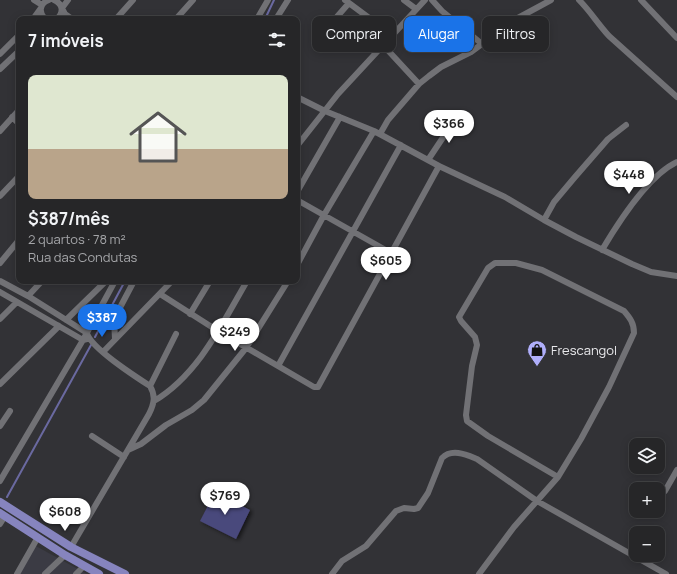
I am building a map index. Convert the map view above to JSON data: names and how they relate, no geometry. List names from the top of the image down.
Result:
{
  "places": {
    "shop": ["Frescangol"]
  },
  "page": {
    "chip": ["Comprar", "Alugar", "Filtros"],
    "heading": "7 imóveis",
    "list": [
      {
        "name": "$387/mês",
        "note": "2 quartos · 78 m² · Rua das Condutas"
      }
    ],
    "price": [
      "$366",
      "$448",
      "$605",
      "$387",
      "$249",
      "$769",
      "$608"
    ],
    "map_buttons": ["+", "−"]
  }
}
